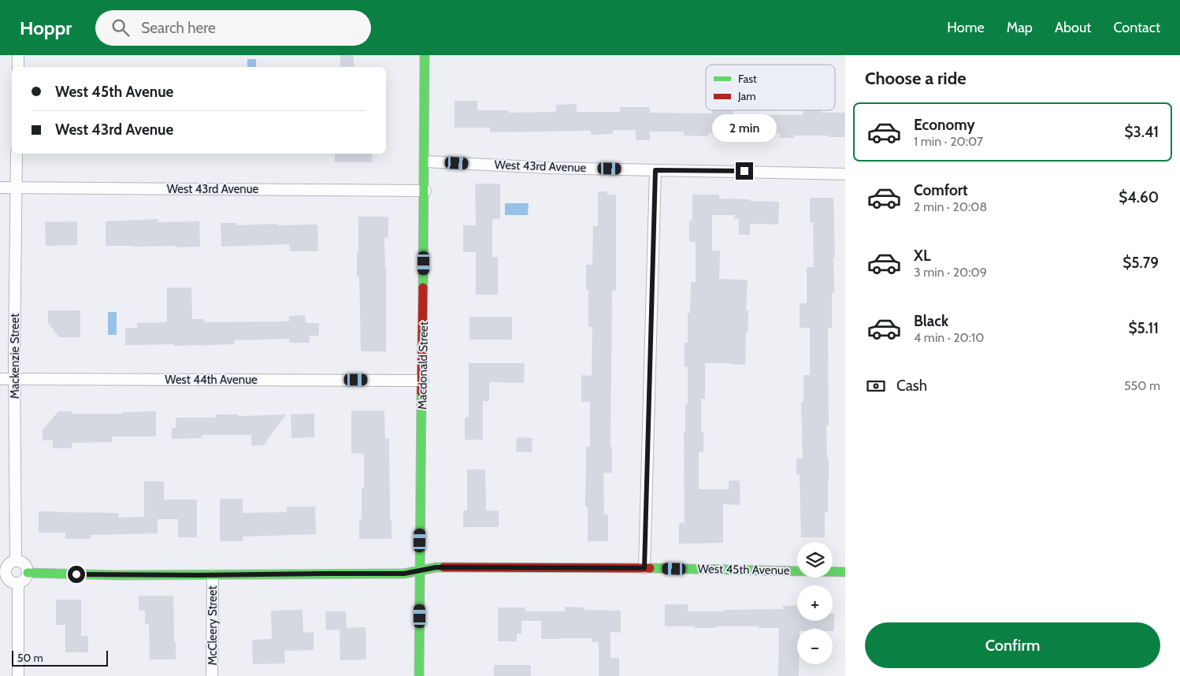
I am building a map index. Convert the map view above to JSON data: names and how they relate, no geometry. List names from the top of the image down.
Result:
{
  "streets": {
    "street": [
      "West 43rd Avenue",
      "Mackenzie Street",
      "Macdonald Street",
      "West 44th Avenue",
      "West 45th Avenue",
      "McCleery Street"
    ]
  },
  "crossings": [
    ["West 43rd Avenue", "Mackenzie Street"],
    ["West 43rd Avenue", "Macdonald Street"],
    ["Mackenzie Street", "West 44th Avenue"],
    ["Mackenzie Street", "West 45th Avenue"],
    ["Macdonald Street", "West 44th Avenue"],
    ["Macdonald Street", "West 45th Avenue"],
    ["West 45th Avenue", "McCleery Street"]
  ],
  "legend": ["Fast", "Jam"],
  "scale_bar": "50 m",
  "page": {
    "header": "Hoppr",
    "search": "Search here",
    "nav": [
      "Home",
      "Map",
      "About",
      "Contact"
    ],
    "heading": "Choose a ride",
    "banner": ["West 45th Avenue", "West 43rd Avenue"],
    "list": [
      {
        "name": "Economy",
        "note": "1 min · 20:07",
        "value": "$3.41"
      },
      {
        "name": "Comfort",
        "note": "2 min · 20:08",
        "value": "$4.60"
      },
      {
        "name": "XL",
        "note": "3 min · 20:09",
        "value": "$5.79"
      },
      {
        "name": "Black",
        "note": "4 min · 20:10",
        "value": "$5.11"
      }
    ],
    "bubble": "2 min",
    "pay": ["Cash", "550 m"],
    "map_buttons": ["+", "−"],
    "buttons": "Confirm",
    "scale": "50 m"
  }
}
